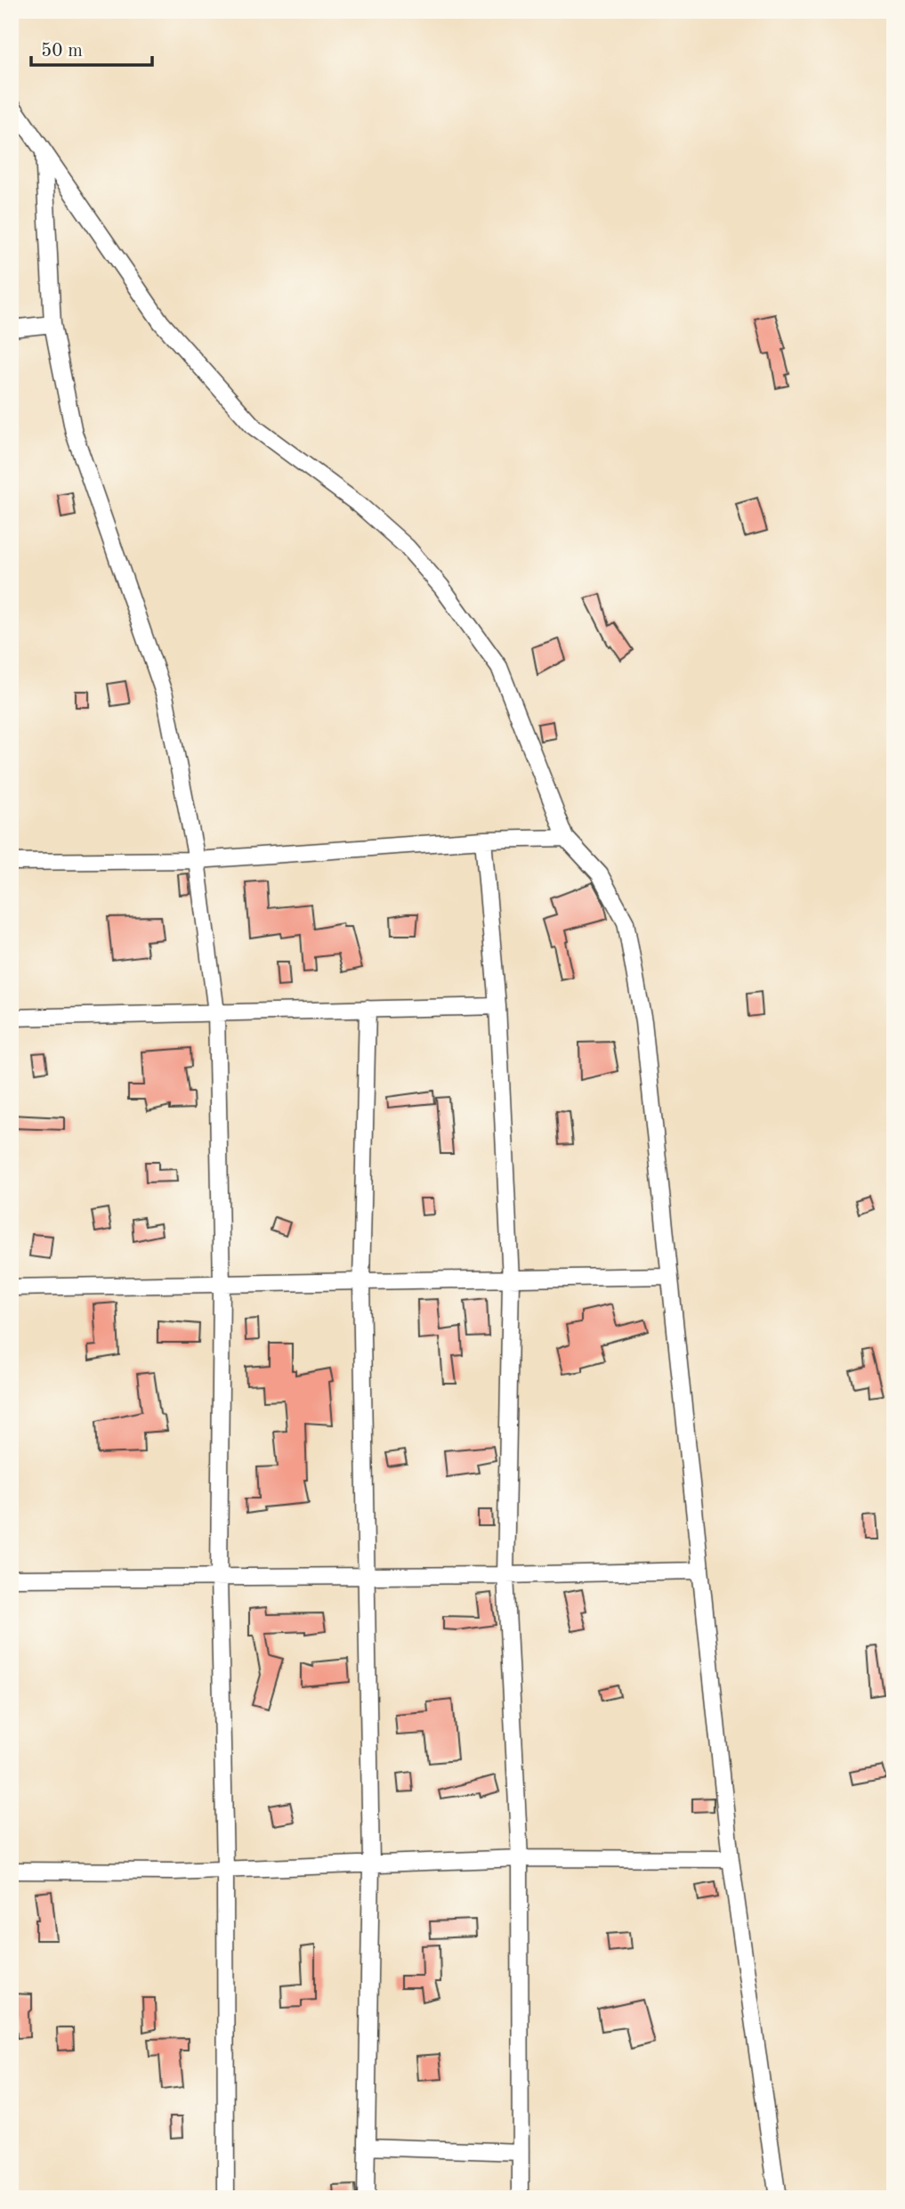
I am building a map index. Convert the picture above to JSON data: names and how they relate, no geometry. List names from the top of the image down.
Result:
{
  "scale_bar": "50 m"
}
